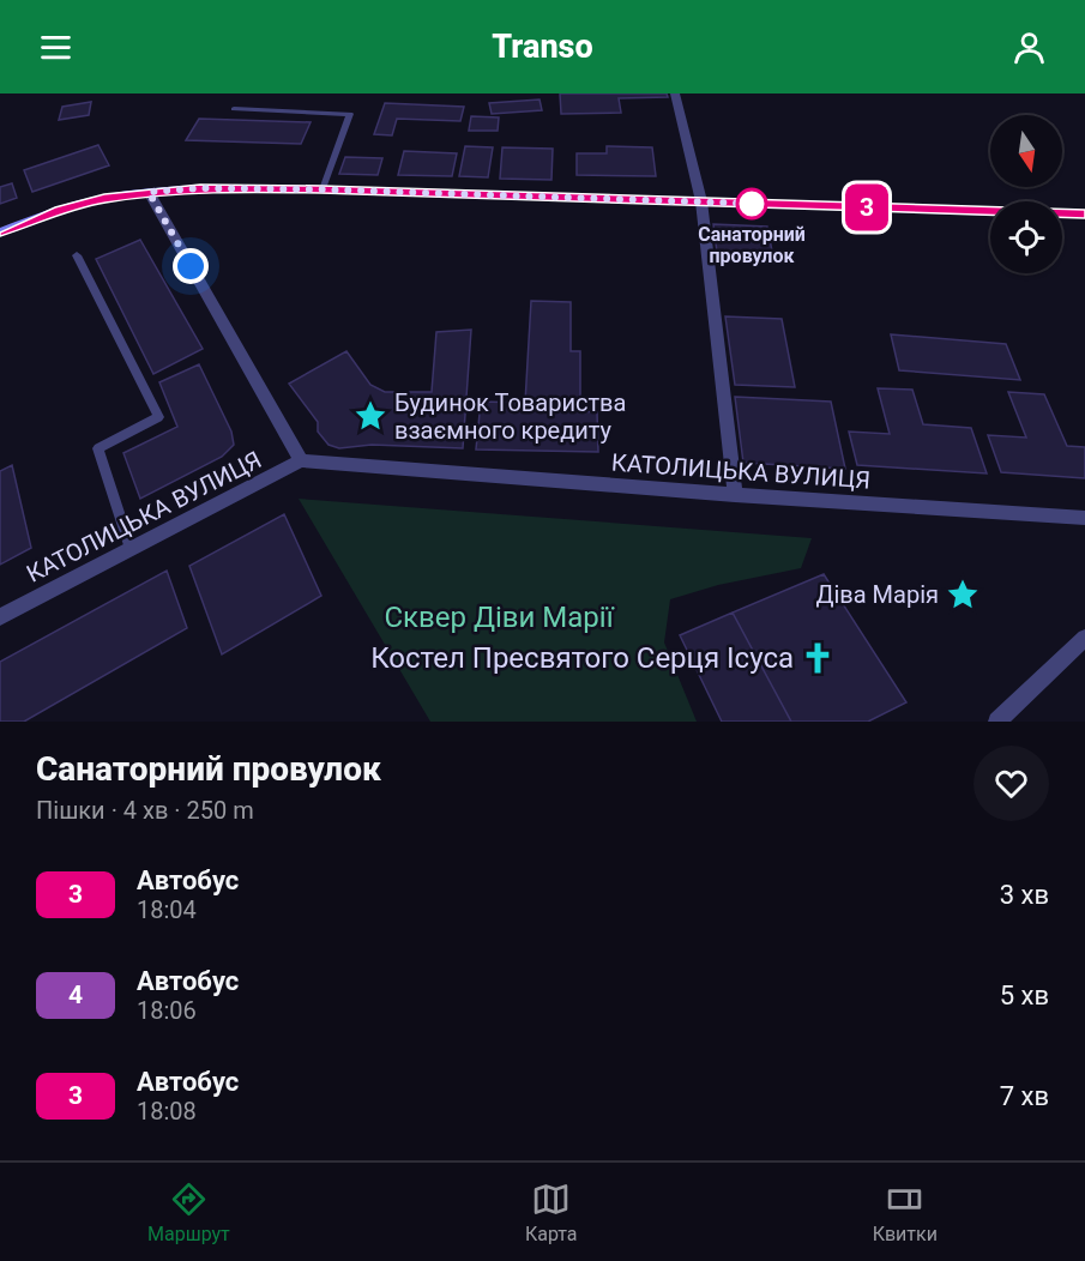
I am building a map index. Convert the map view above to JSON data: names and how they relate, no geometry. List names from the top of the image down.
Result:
{
  "streets": {
    "street": ["КАТОЛИЦЬКА ВУЛИЦЯ"]
  },
  "parks": ["Сквер Діви Марії"],
  "places": {
    "other": ["Санаторний провулок"],
    "place": ["Будинок Товариства взаємного кредиту", "Діва Марія"],
    "church": ["Костел Пресвятого Серця Ісуса"]
  },
  "lines": ["bus line 3"],
  "north": "bottom",
  "page": {
    "header": "Transo",
    "on_map": "3",
    "heading": ["Санаторний провулок", "Пішки · 4 хв · 250 m"],
    "list": [
      {
        "mark": "3",
        "name": "Автобус",
        "note": "18:04",
        "value": "3 хв"
      },
      {
        "mark": "4",
        "name": "Автобус",
        "note": "18:06",
        "value": "5 хв"
      },
      {
        "mark": "3",
        "name": "Автобус",
        "note": "18:08",
        "value": "7 хв"
      }
    ],
    "tabs": ["Маршрут", "Карта", "Квитки"]
  }
}
